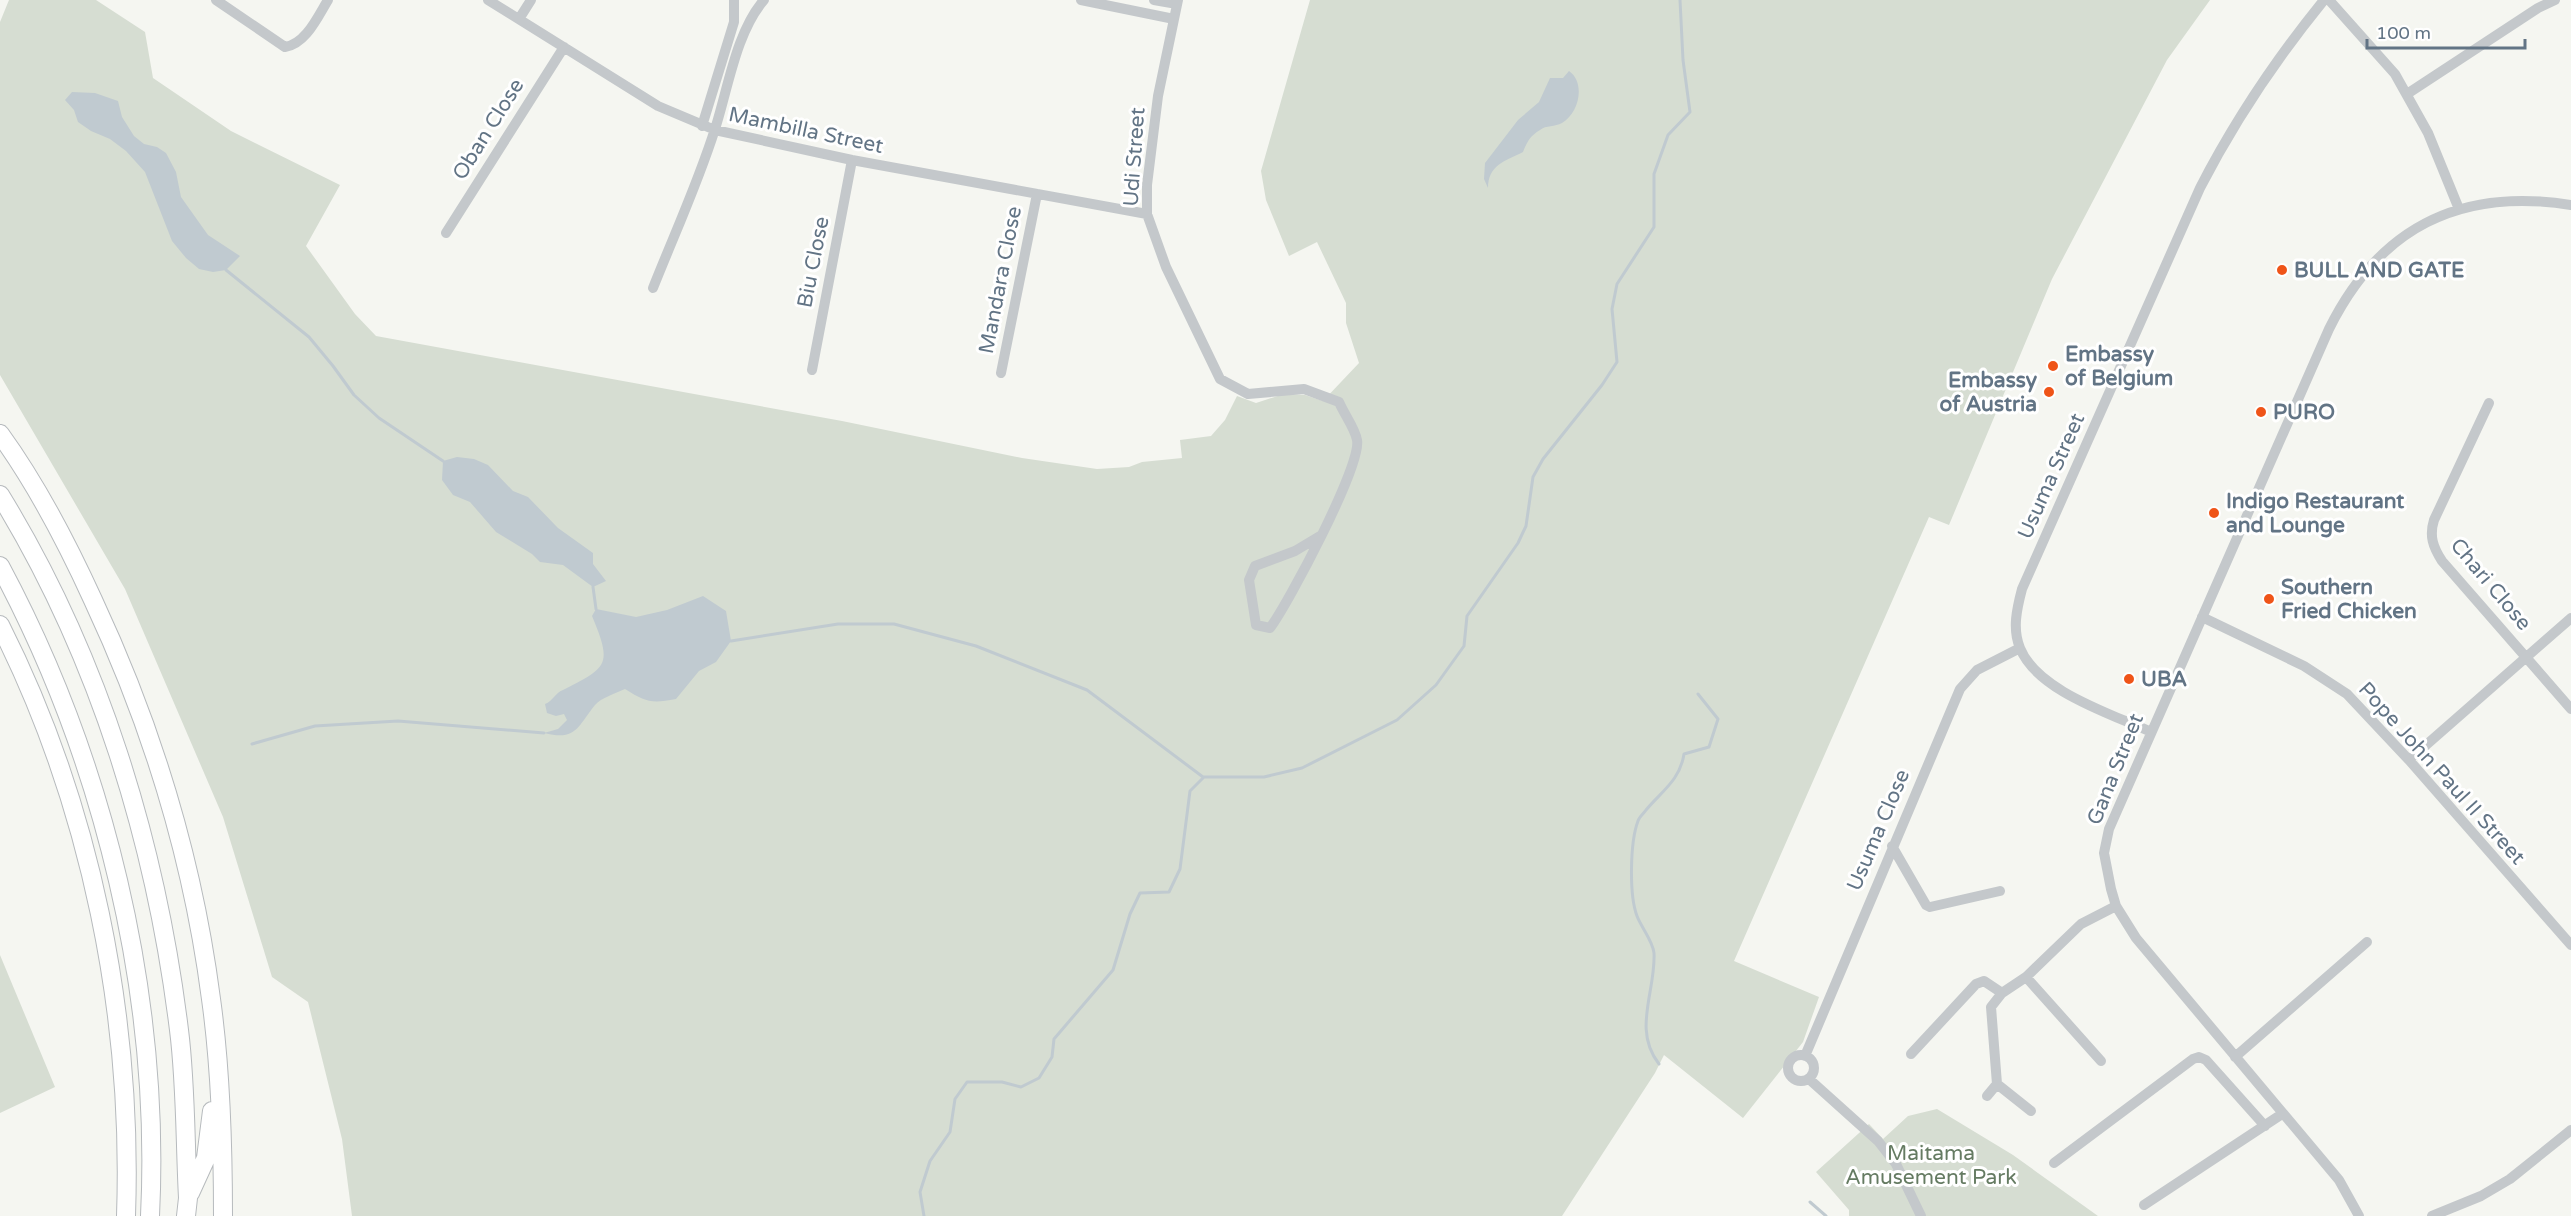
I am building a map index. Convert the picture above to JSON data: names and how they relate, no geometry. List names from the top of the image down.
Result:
{
  "streets": {
    "street": [
      "Oban Close",
      "Mambilla Street",
      "Udi Street",
      "Biu Close",
      "Mandara Close",
      "Usuma Street",
      "Chari Close",
      "Gana Street",
      "Pope John Paul II Street",
      "Usuma Close"
    ]
  },
  "crossings": [
    ["Oban Close", "Mambilla Street"],
    ["Mambilla Street", "Udi Street"],
    ["Mambilla Street", "Biu Close"],
    ["Mambilla Street", "Mandara Close"],
    ["Usuma Street", "Gana Street"],
    ["Usuma Street", "Usuma Close"],
    ["Gana Street", "Pope John Paul II Street"]
  ],
  "parks": ["Maitama Amusement Park"],
  "places": [
    "BULL AND GATE",
    "Embassy of Belgium",
    "Embassy of Austria",
    "PURO",
    "Indigo Restaurant and Lounge",
    "Southern Fried Chicken",
    "UBA"
  ],
  "scale_bar": "100 m"
}
